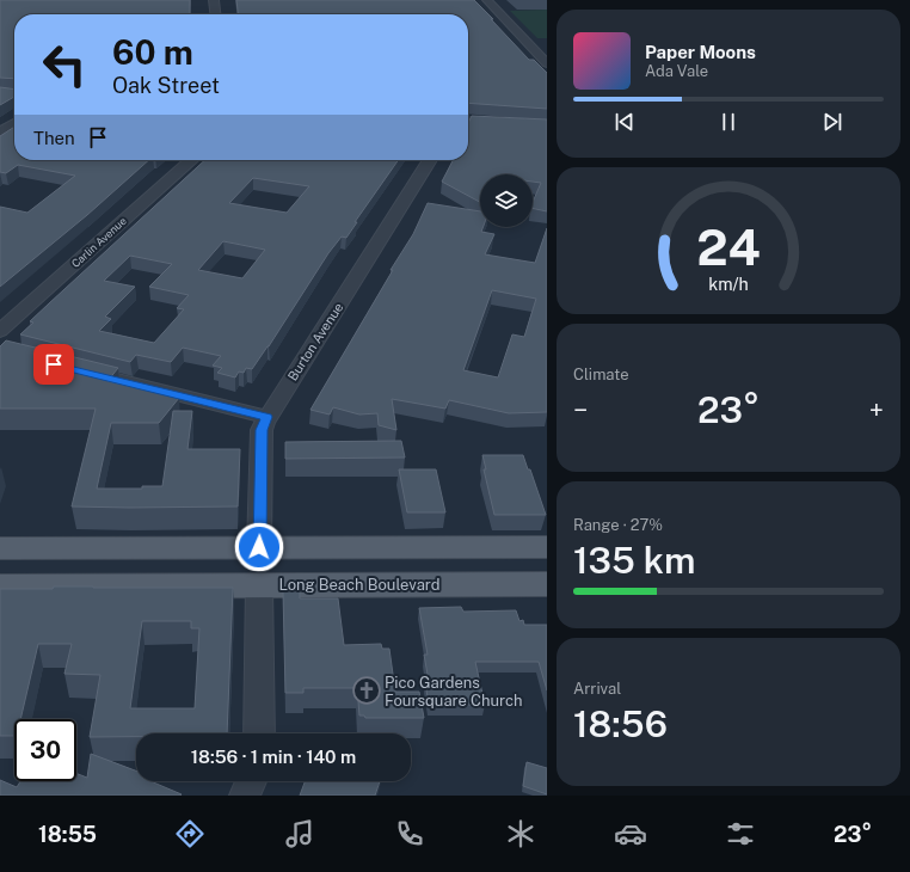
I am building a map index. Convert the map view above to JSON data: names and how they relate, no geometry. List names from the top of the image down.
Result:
{
  "streets": {
    "main road": ["Long Beach Boulevard"],
    "street": ["Carlin Avenue", "Burton Avenue"]
  },
  "places": {
    "church": ["Pico Gardens Foursquare Church"]
  },
  "page": {
    "turn": ["60 m", "Oak Street"],
    "song": ["Paper Moons", "Ada Vale"],
    "then": "Then",
    "tile": [
      "Climate",
      ["Range · 27%", "135 km"],
      ["Arrival", "18:56"]
    ],
    "heat": ["−", "23°", "+"],
    "limit": "30",
    "trip": "18:56 · 1 min · 140 m",
    "tabs": ["18:55", "23°"],
    "gauge": ["24", "km/h"]
  }
}
